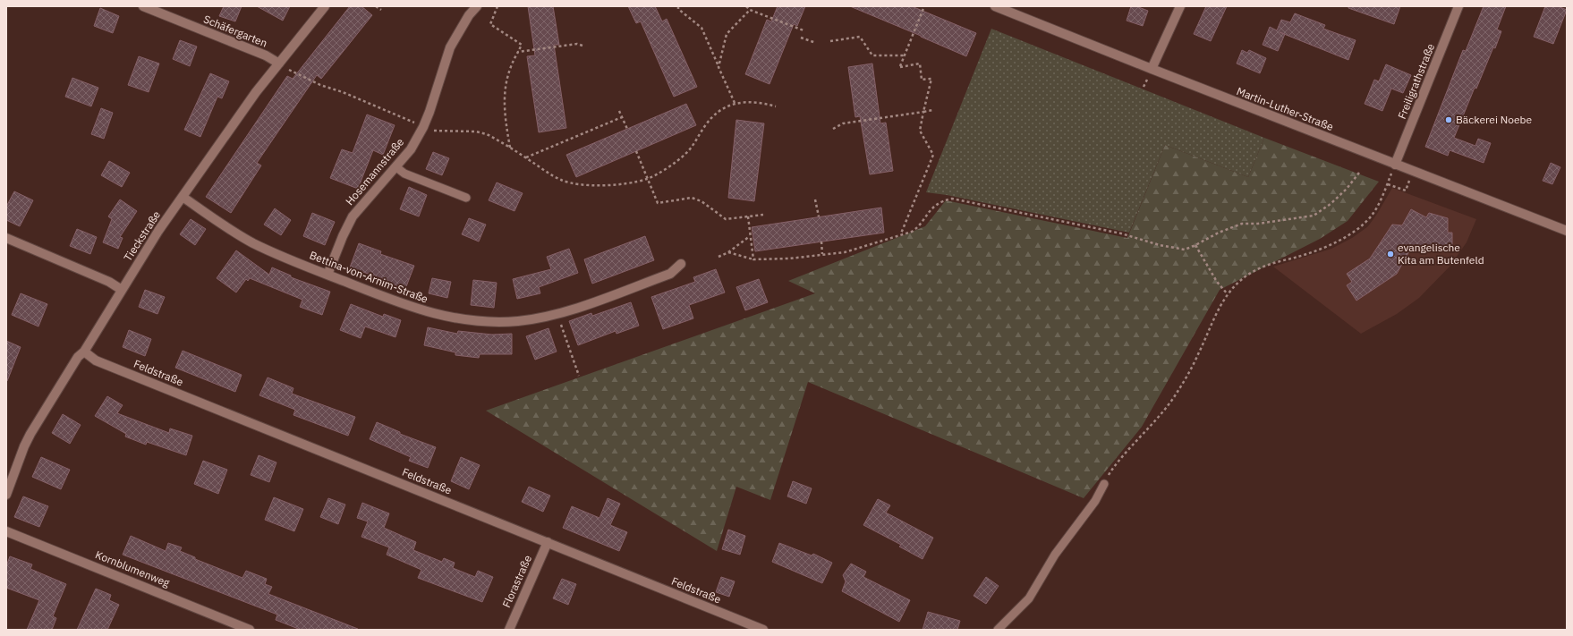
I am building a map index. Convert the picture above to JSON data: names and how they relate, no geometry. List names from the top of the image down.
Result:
{
  "streets": {
    "street": [
      "Schäfergarten",
      "Freiligrathstraße",
      "Martin-Luther-Straße",
      "Hosemannstraße",
      "Tieckstraße",
      "Bettina-von-Arnim-Straße",
      "Feldstraße",
      "Kornblumenweg",
      "Florastraße"
    ]
  },
  "crossings": [
    ["Schäfergarten", "Tieckstraße"],
    ["Freiligrathstraße", "Martin-Luther-Straße"],
    ["Hosemannstraße", "Bettina-von-Arnim-Straße"],
    ["Tieckstraße", "Bettina-von-Arnim-Straße"],
    ["Tieckstraße", "Feldstraße"],
    ["Feldstraße", "Florastraße"]
  ],
  "places": ["Bäckerei Noebe", "evangelische Kita am Butenfeld"]
}
